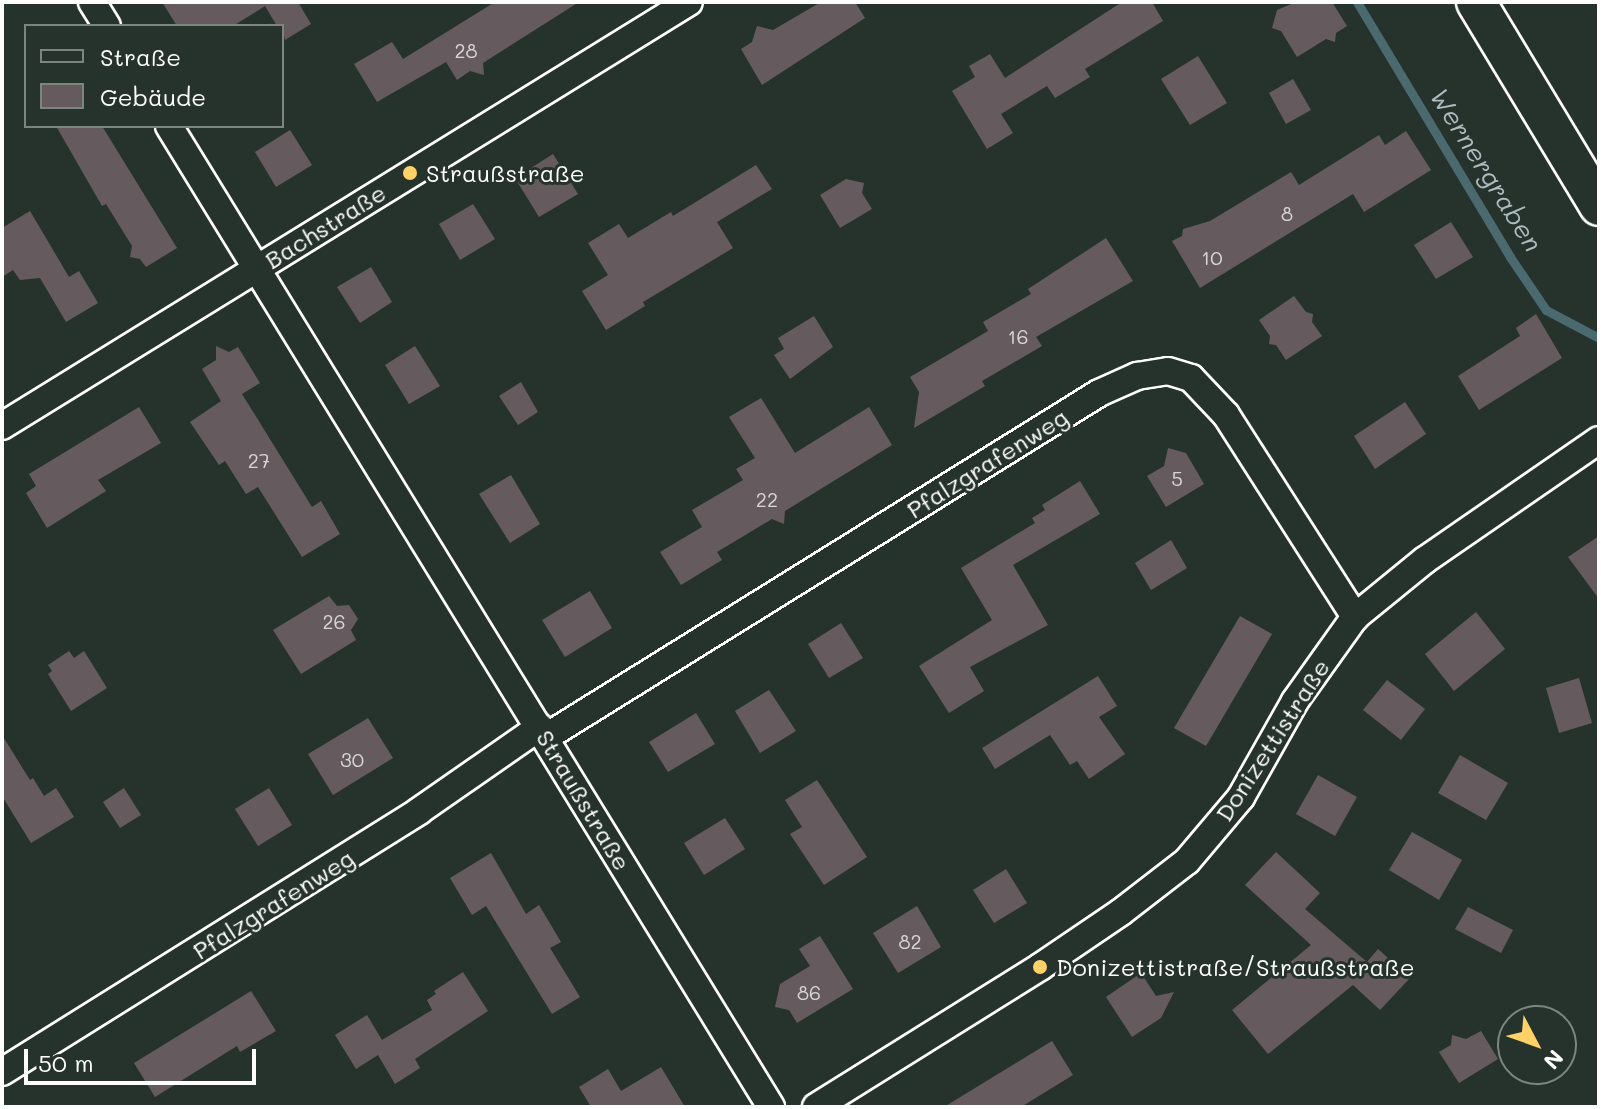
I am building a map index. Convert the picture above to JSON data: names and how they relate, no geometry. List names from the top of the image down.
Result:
{
  "streets": {
    "street": [
      "Bachstraße",
      "Pfalzgrafenweg",
      "Donizettistraße",
      "Straußstraße"
    ]
  },
  "crossings": [
    ["Bachstraße", "Straußstraße"],
    ["Pfalzgrafenweg", "Donizettistraße"],
    ["Pfalzgrafenweg", "Straußstraße"]
  ],
  "water": ["Wernergraben"],
  "places": ["Straußstraße", "Donizettistraße/Straußstraße"],
  "house_numbers": [
    "28",
    "8",
    "10",
    "16",
    "27",
    "5",
    "22",
    "26",
    "30",
    "82",
    "86"
  ],
  "legend": ["Straße", "Gebäude"],
  "scale_bar": "50 m",
  "north": "bottom right"
}
